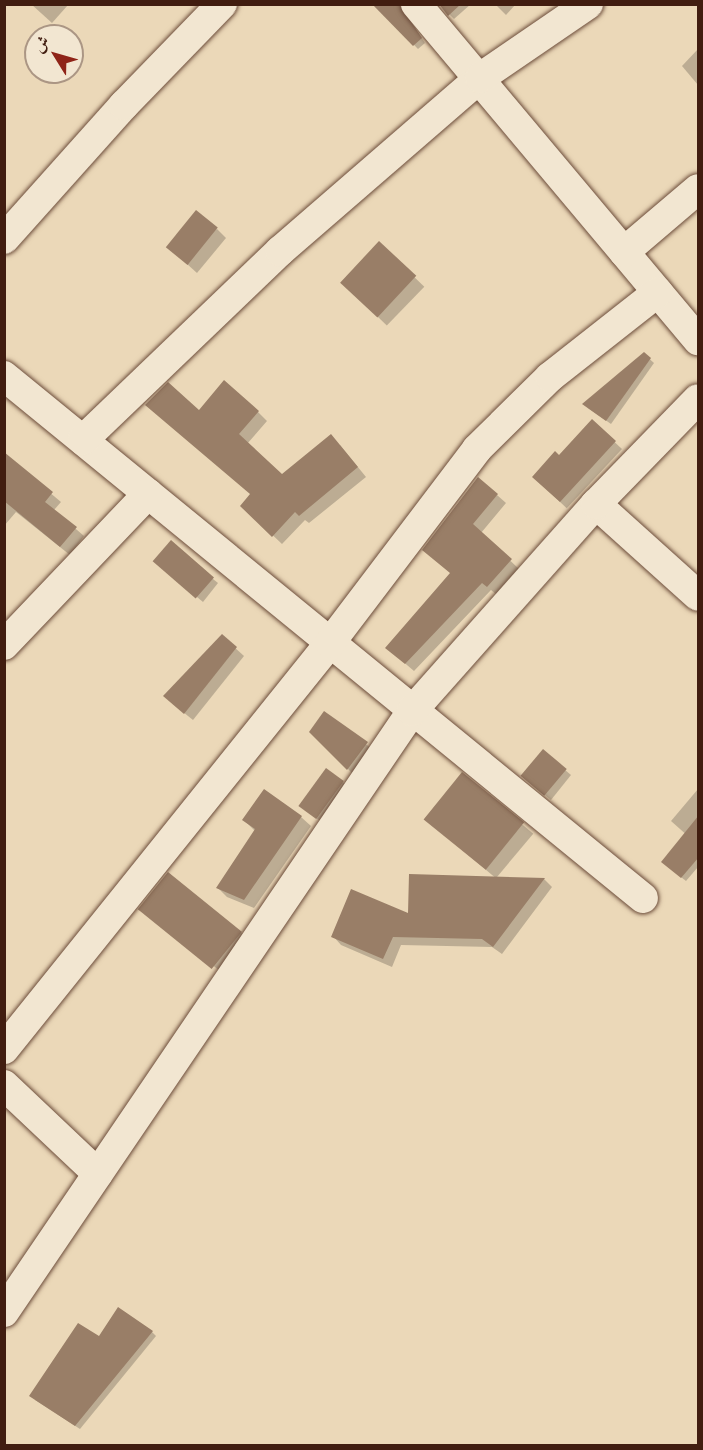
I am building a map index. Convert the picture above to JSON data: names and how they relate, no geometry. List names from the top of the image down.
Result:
{
  "north": "top left"
}
